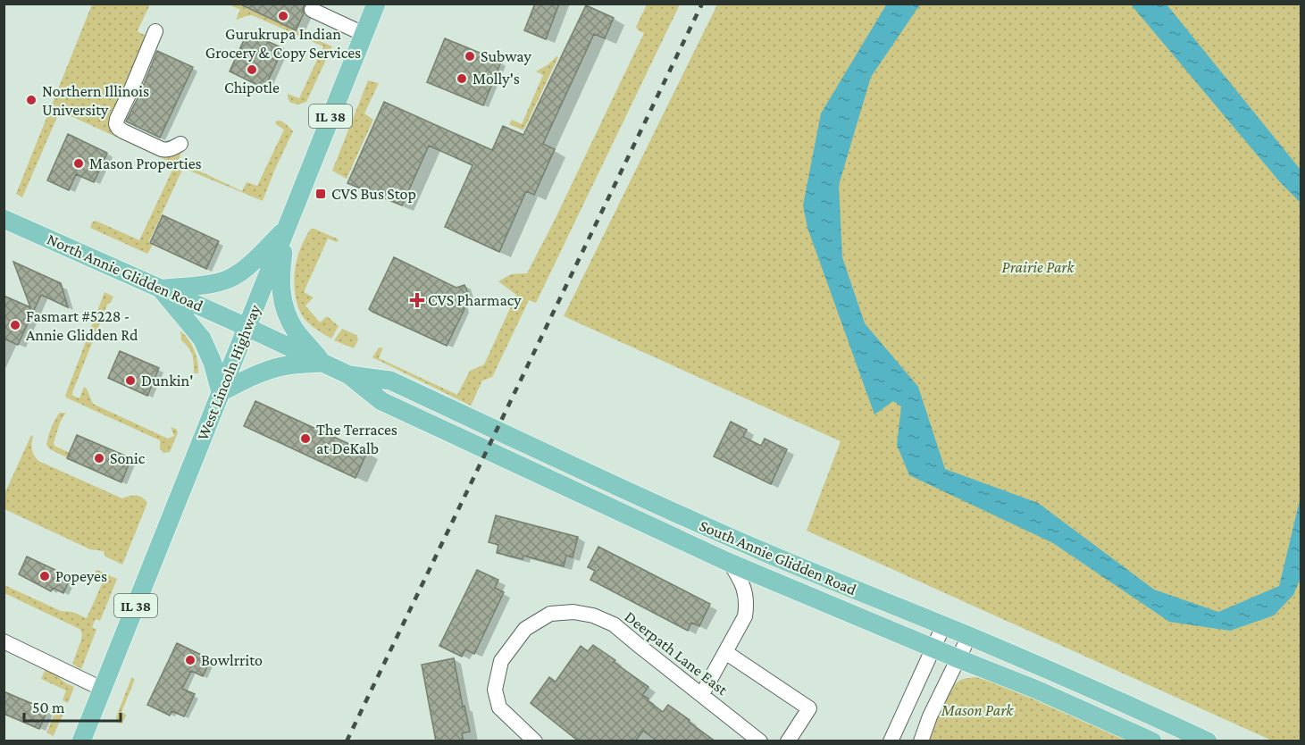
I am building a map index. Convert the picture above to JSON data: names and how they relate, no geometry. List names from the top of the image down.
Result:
{
  "streets": {
    "main road": [
      "IL 38",
      "North Annie Glidden Road",
      "West Lincoln Highway",
      "South Annie Glidden Road"
    ],
    "street": ["Deerpath Lane East"]
  },
  "crossings": [
    ["North Annie Glidden Road", "West Lincoln Highway"],
    ["North Annie Glidden Road", "South Annie Glidden Road"],
    ["West Lincoln Highway", "South Annie Glidden Road"]
  ],
  "parks": ["Prairie Park", "Mason Park"],
  "places": {
    "other": [
      "Gurukrupa Indian Grocery & Copy Services",
      "Subway",
      "Chipotle",
      "Molly's",
      "Northern Illinois University",
      "Mason Properties",
      "Fasmart #5228 - Annie Glidden Rd",
      "Dunkin'",
      "The Terraces at DeKalb",
      "Sonic",
      "Popeyes",
      "Bowlrrito"
    ],
    "transit": ["CVS Bus Stop"],
    "health": ["CVS Pharmacy"]
  },
  "scale_bar": "50 m"
}
